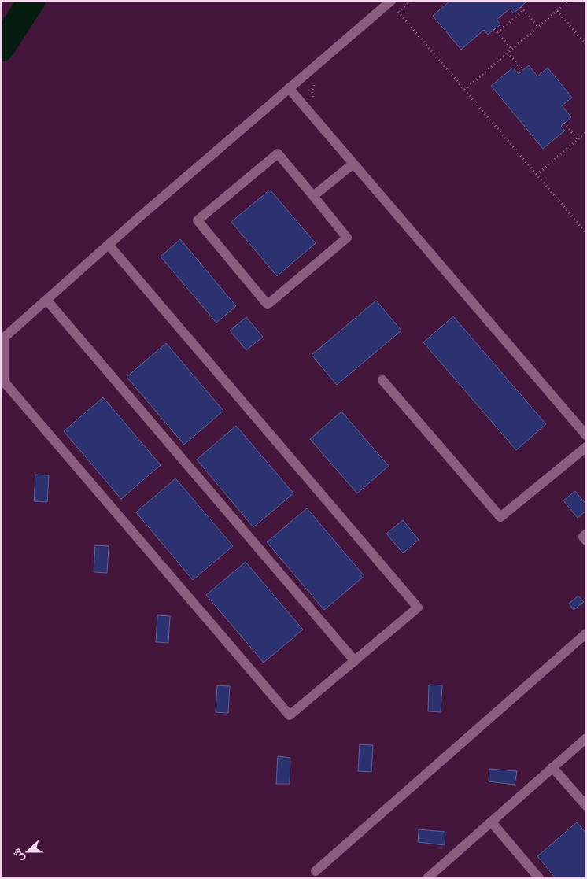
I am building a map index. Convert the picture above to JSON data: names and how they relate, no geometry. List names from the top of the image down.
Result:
{
  "north": "left"
}
